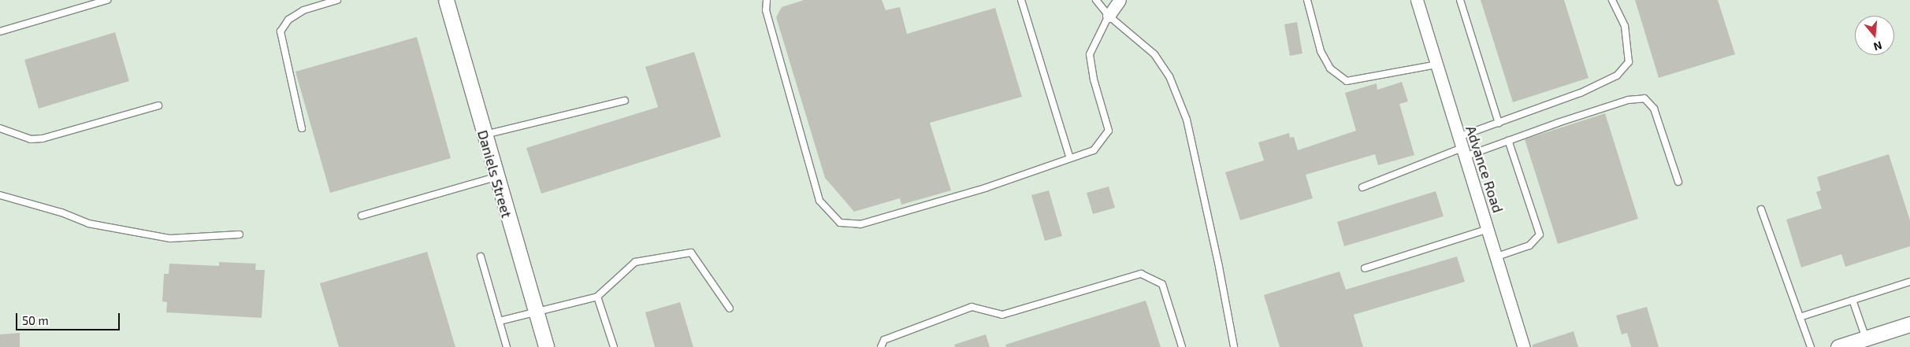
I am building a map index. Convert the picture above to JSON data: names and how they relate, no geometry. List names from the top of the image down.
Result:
{
  "streets": {
    "street": ["Advance Road", "Daniels Street"]
  },
  "scale_bar": "50 m",
  "north": "bottom"
}
